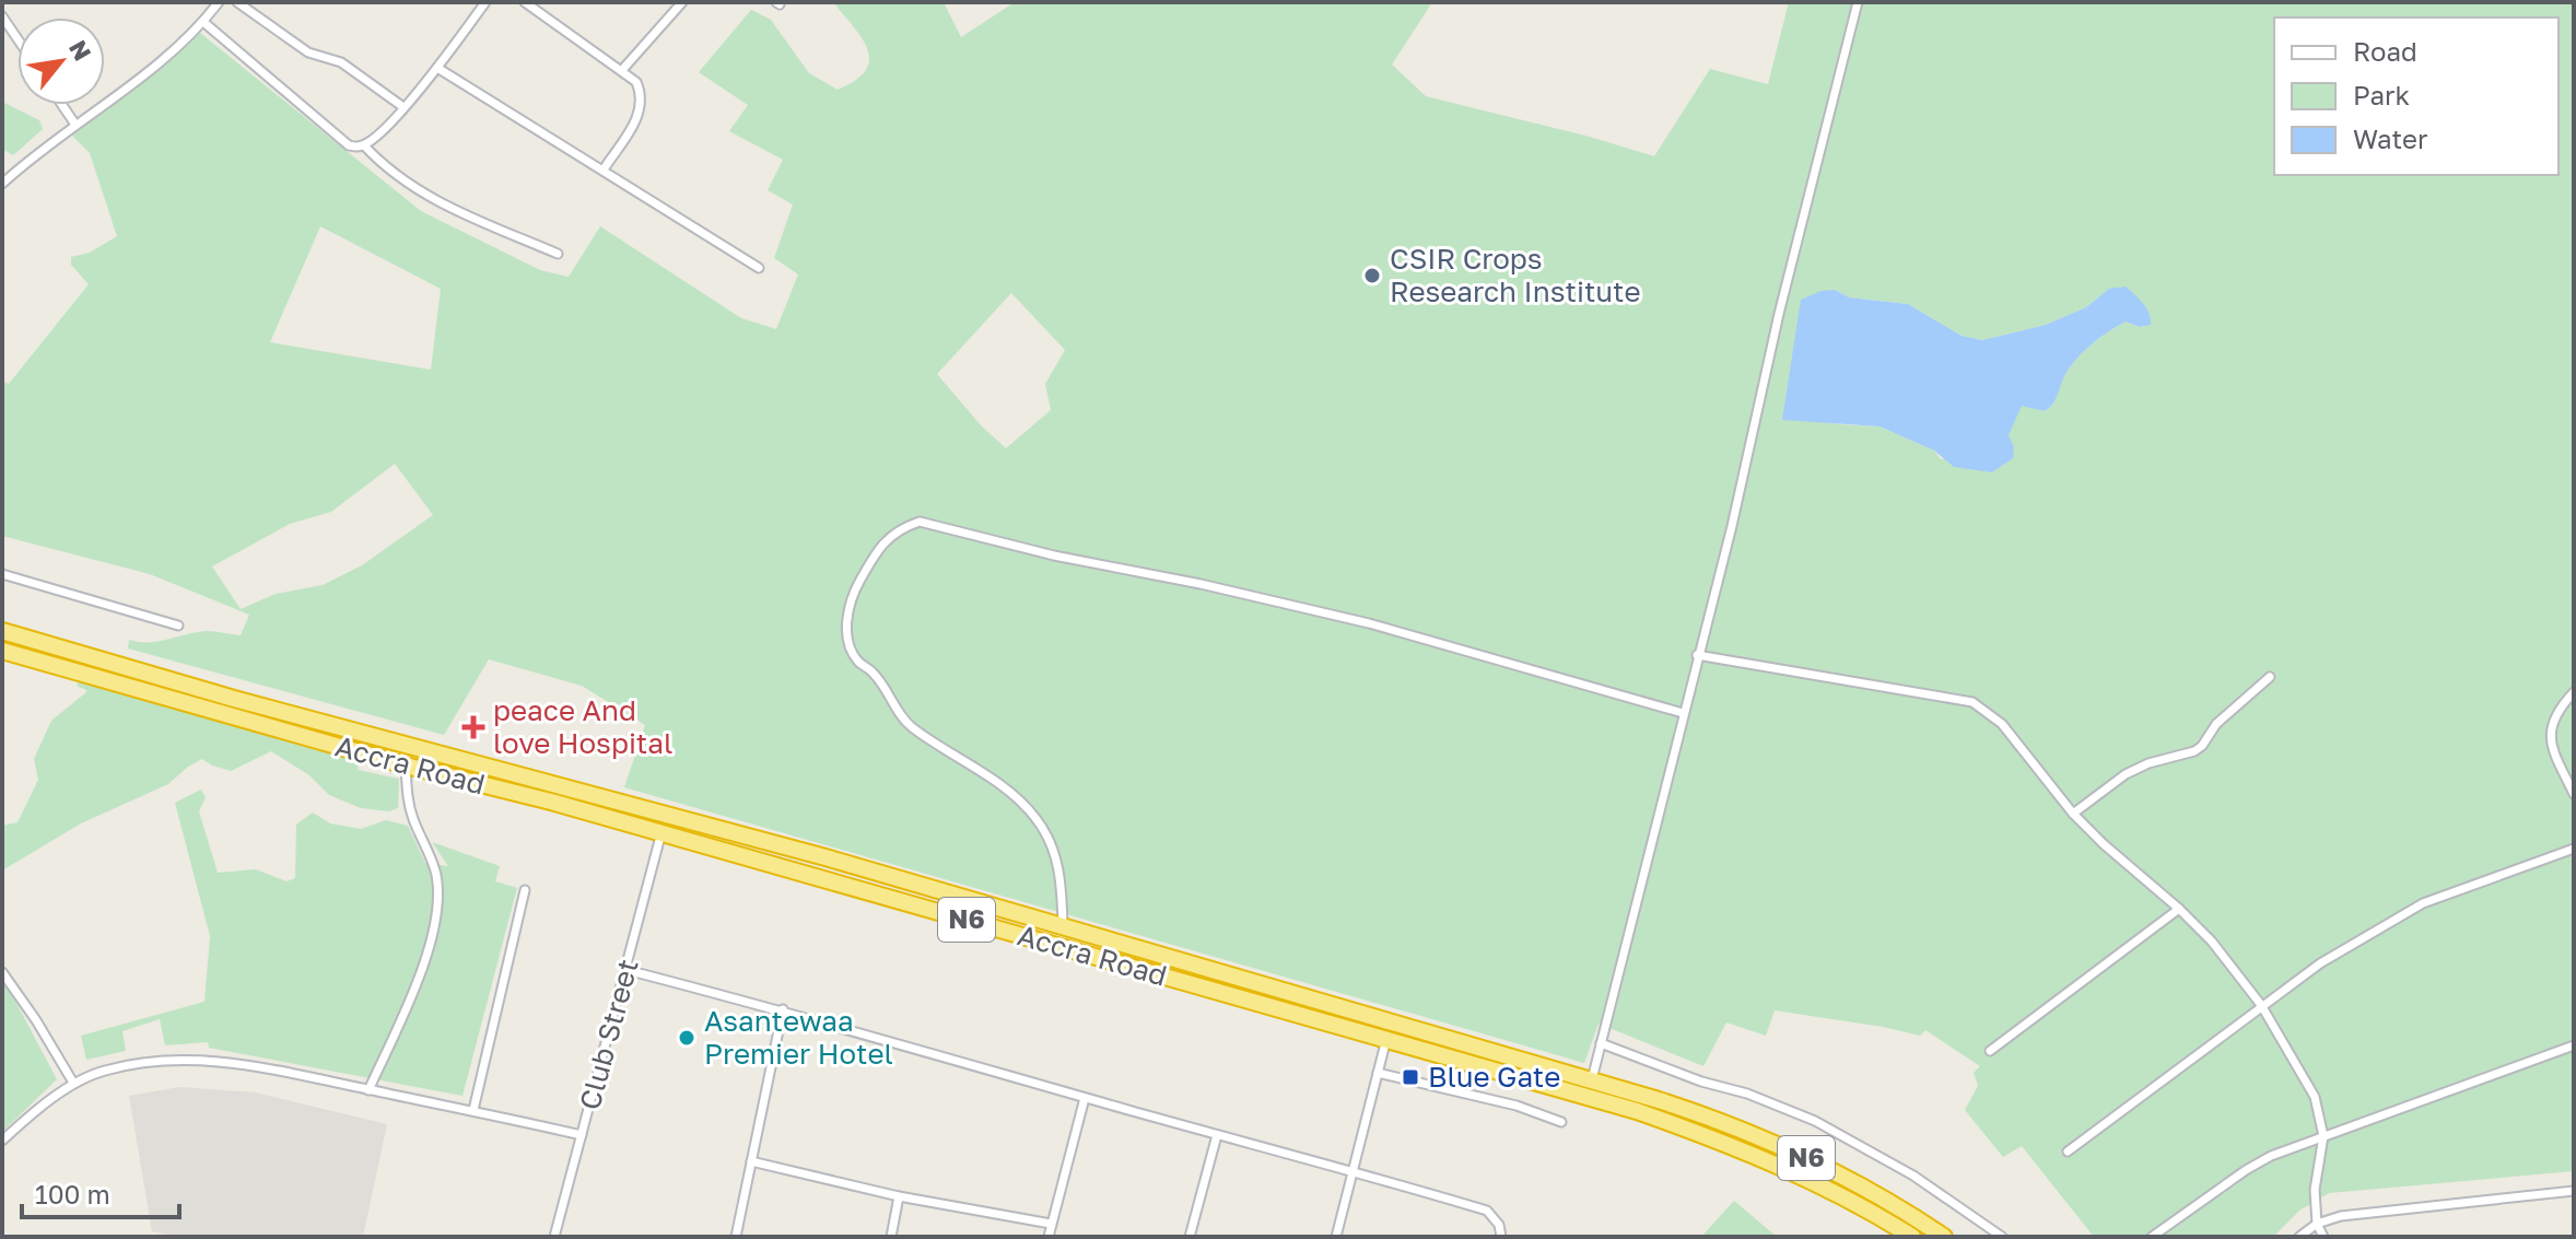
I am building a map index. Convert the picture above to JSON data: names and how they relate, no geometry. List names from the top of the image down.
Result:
{
  "streets": {
    "highway": ["Accra Road", "N6"],
    "street": ["Club Street"]
  },
  "crossings": [
    ["Accra Road", "Club Street"]
  ],
  "places": {
    "other": ["CSIR Crops Research Institute", "Asantewaa Premier Hotel"],
    "health": ["peace And love Hospital"],
    "transit": ["Blue Gate"]
  },
  "legend": ["Road", "Park", "Water"],
  "scale_bar": "100 m",
  "north": "top right"
}
